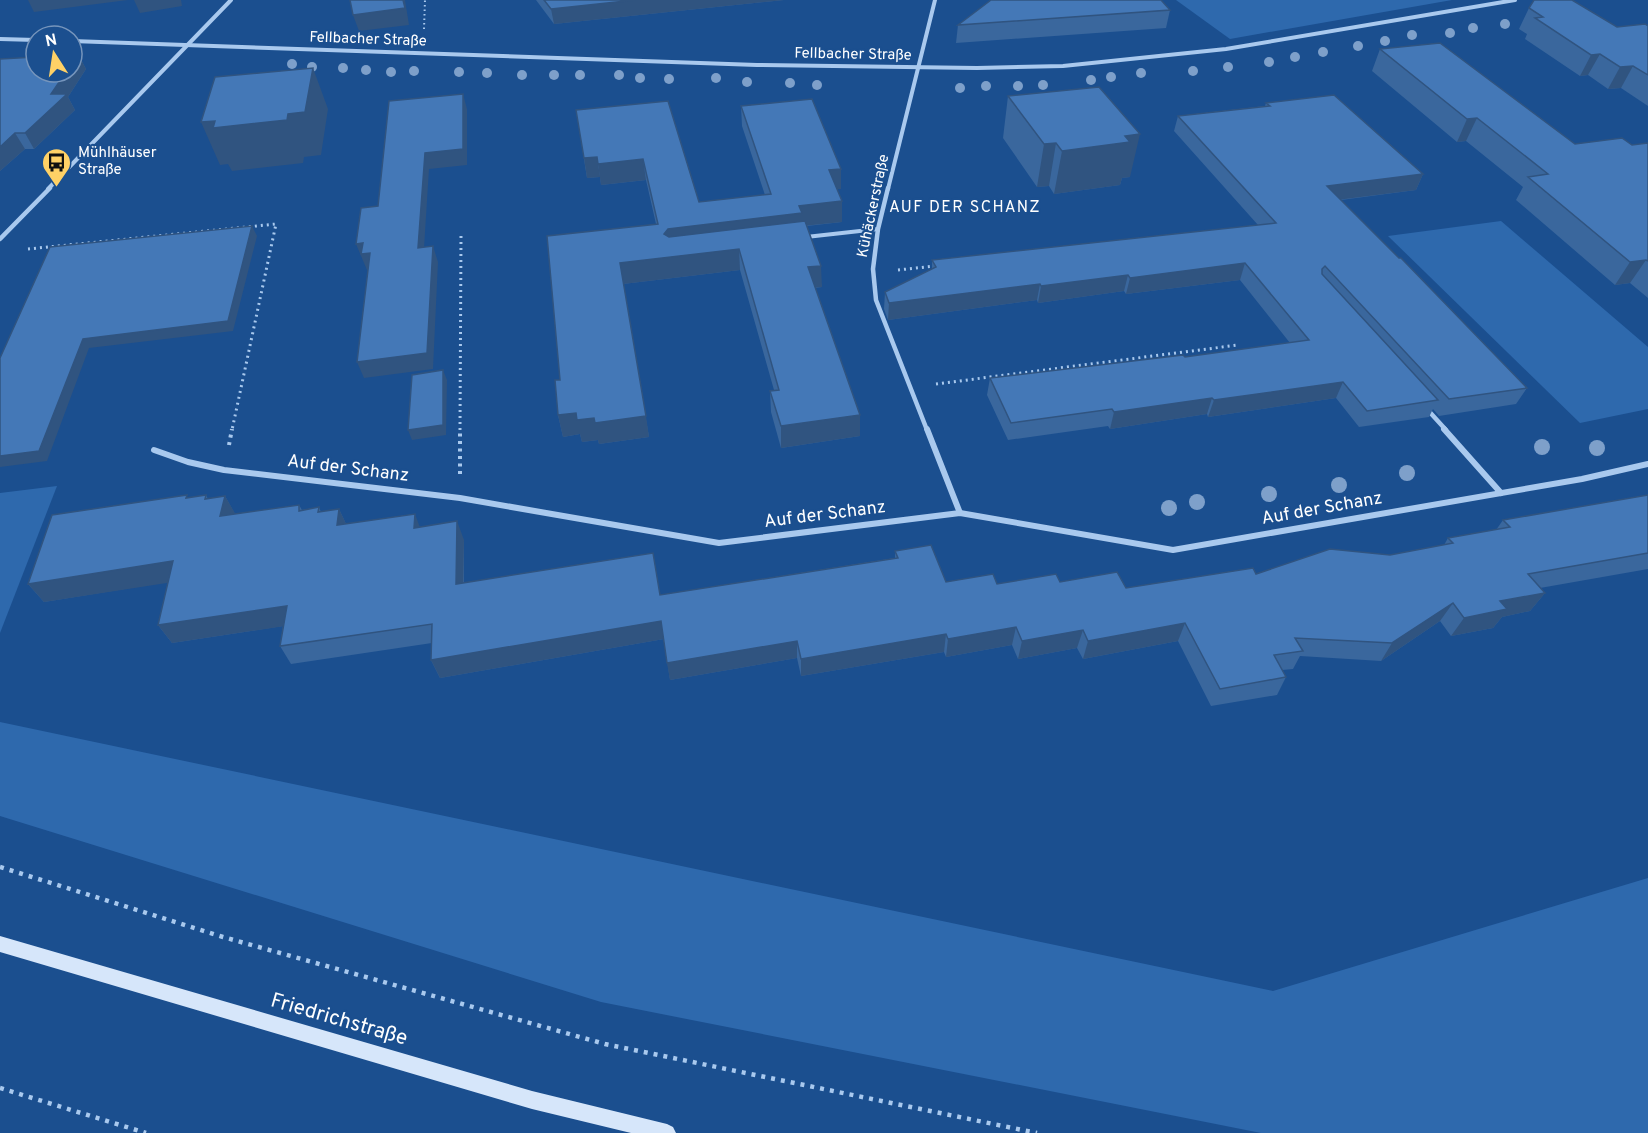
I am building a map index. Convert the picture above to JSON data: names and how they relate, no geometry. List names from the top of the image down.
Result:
{
  "streets": {
    "main road": ["Friedrichstraße"],
    "street": ["Fellbacher Straße", "Kühäckerstraße", "Auf der Schanz"]
  },
  "crossings": [
    ["Fellbacher Straße", "Kühäckerstraße"],
    ["Kühäckerstraße", "Auf der Schanz"]
  ],
  "districts": ["AUF DER SCHANZ"],
  "places": {
    "bus stop": ["Mühlhäuser Straße"]
  },
  "north": "top"
}
